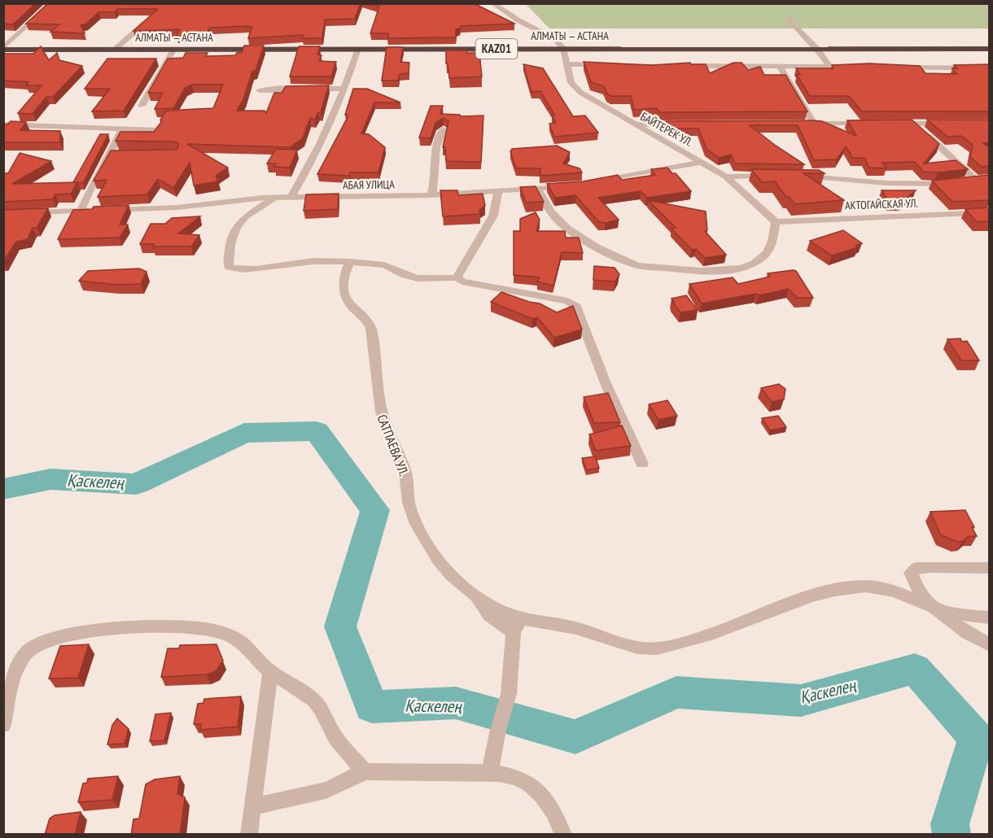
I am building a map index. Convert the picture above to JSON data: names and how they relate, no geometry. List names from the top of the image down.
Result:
{
  "streets": {
    "highway": ["АЛМАТЫ — АСТАНА", "KАZ01"],
    "street": [
      "БАЙТЕРЕК УЛ.",
      "АБАЯ УЛИЦА",
      "АКТОГАЙСКАЯ УЛ.",
      "САТПАЕВА УЛ."
    ]
  },
  "crossings": [
    ["АЛМАТЫ — АСТАНА", "БАЙТЕРЕК УЛ."],
    ["БАЙТЕРЕК УЛ.", "АКТОГАЙСКАЯ УЛ."]
  ],
  "water": ["Қаскелең"]
}
